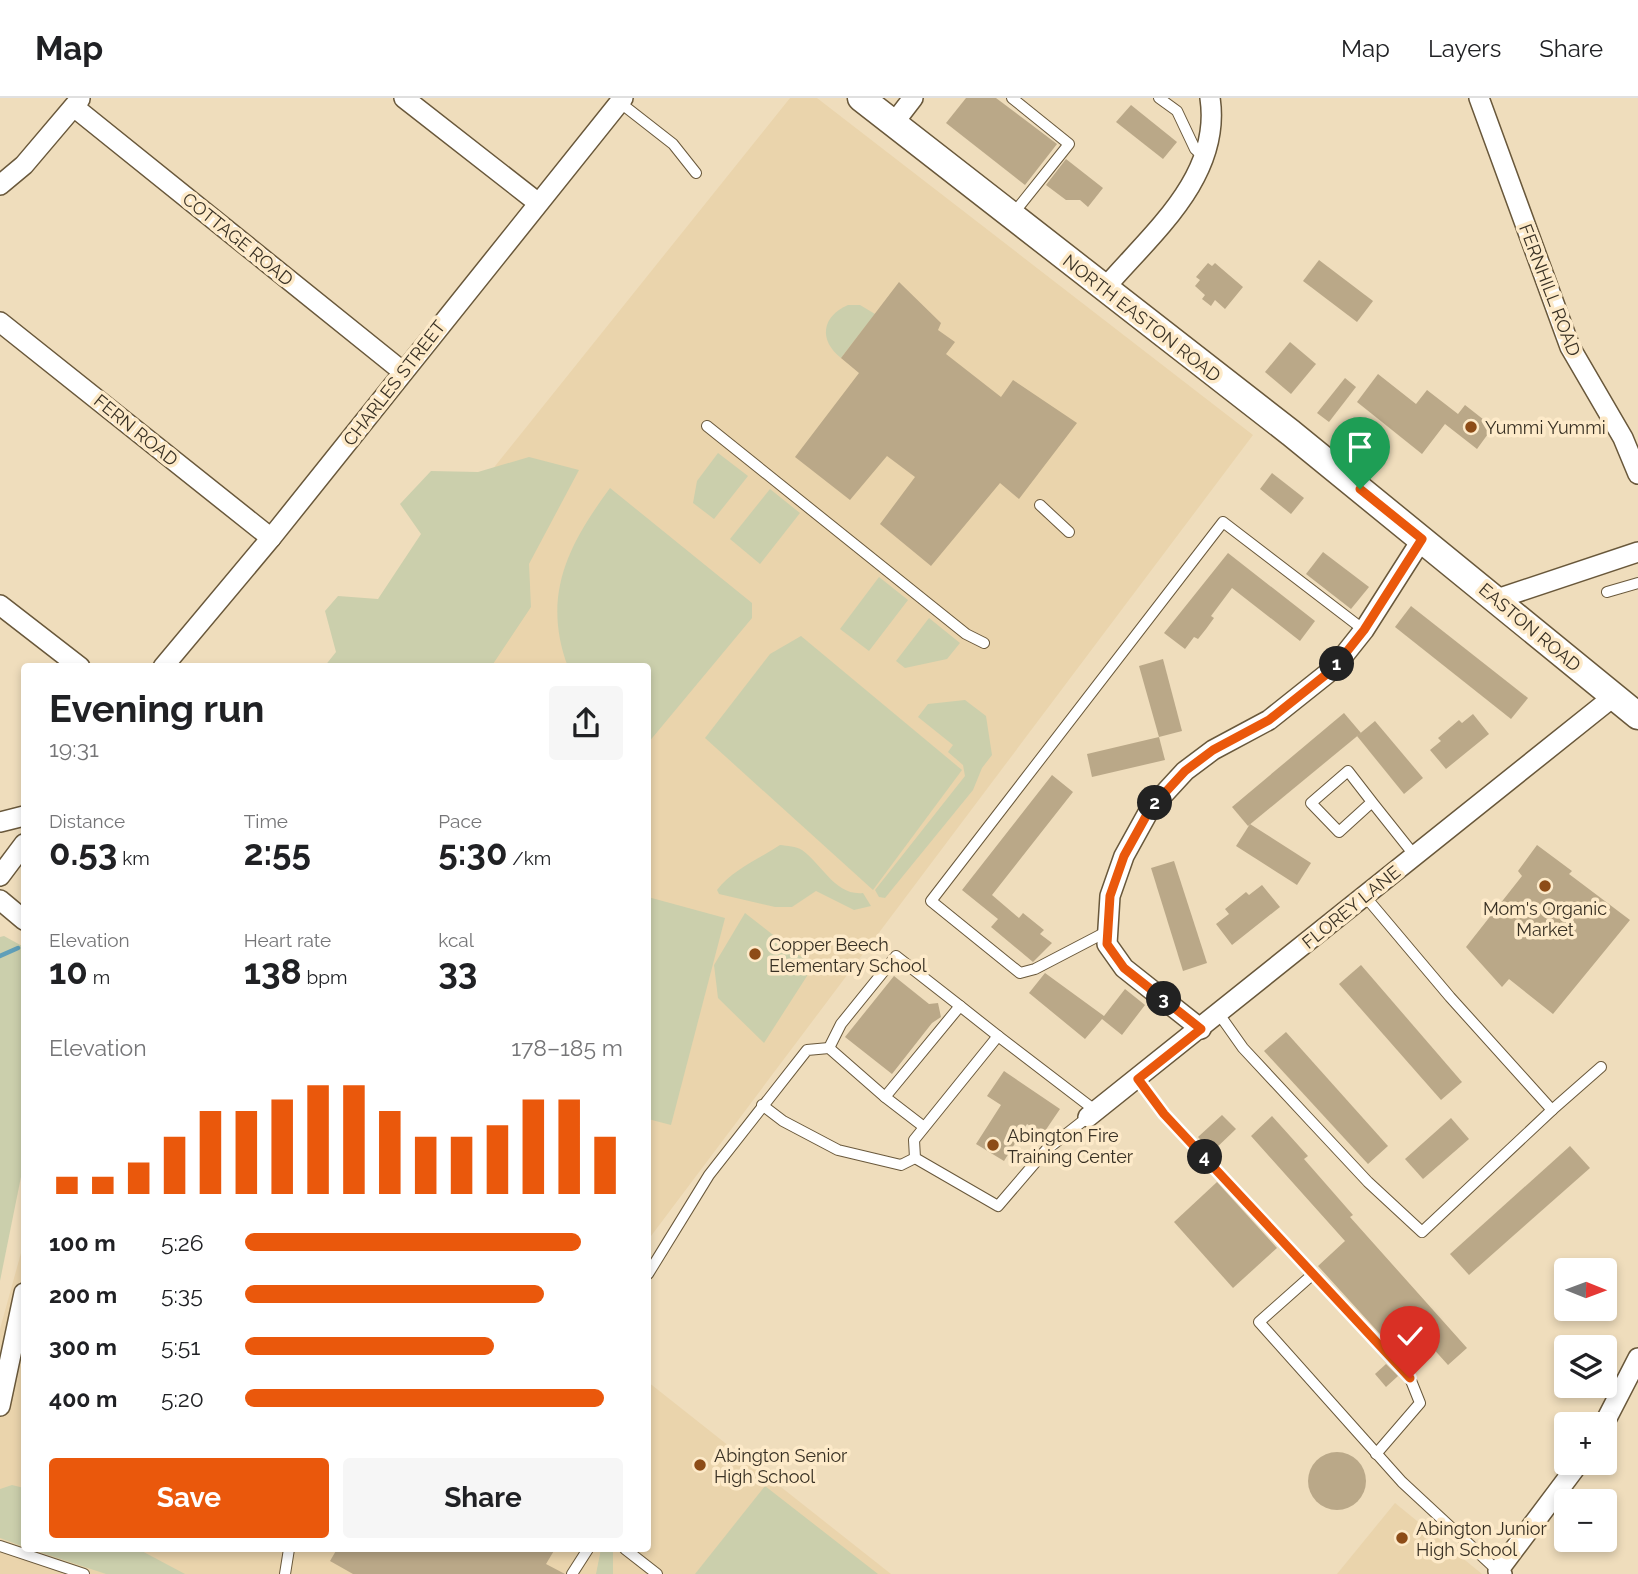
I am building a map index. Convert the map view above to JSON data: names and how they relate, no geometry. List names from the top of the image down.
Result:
{
  "streets": {
    "main road": ["NORTH EASTON ROAD", "EASTON ROAD"],
    "street": [
      "COTTAGE ROAD",
      "FERNHILL ROAD",
      "CHARLES STREET",
      "FERN ROAD",
      "FLOREY LANE"
    ]
  },
  "crossings": [
    ["COTTAGE ROAD", "CHARLES STREET"],
    ["NORTH EASTON ROAD", "EASTON ROAD"],
    ["CHARLES STREET", "FERN ROAD"],
    ["EASTON ROAD", "FLOREY LANE"]
  ],
  "places": [
    "Yummi Yummi",
    "Mom's Organic Market",
    "Copper Beech Elementary School",
    "Abington Fire Training Center",
    "Abington Senior High School",
    "Abington Junior High School"
  ],
  "north": "right",
  "page": {
    "header": "Map",
    "nav": ["Map", "Layers", "Share"],
    "pins": [
      "1",
      "2",
      "3",
      "4"
    ],
    "heading": ["Evening run", "19:31"],
    "stats": [
      ["Distance", "0.53 km"],
      ["Time", "2:55"],
      ["Pace", "5:30 /km"],
      ["Elevation", "10 m"],
      ["Heart rate", "138 bpm"],
      ["kcal", "33"]
    ],
    "chart": ["Elevation", "178–185 m"],
    "list": [
      {
        "name": "100 m",
        "note": "5:26"
      },
      {
        "name": "200 m",
        "note": "5:35"
      },
      {
        "name": "300 m",
        "note": "5:51"
      },
      {
        "name": "400 m",
        "note": "5:20"
      }
    ],
    "map_buttons": ["+", "−"],
    "buttons": ["Save", "Share"]
  }
}
